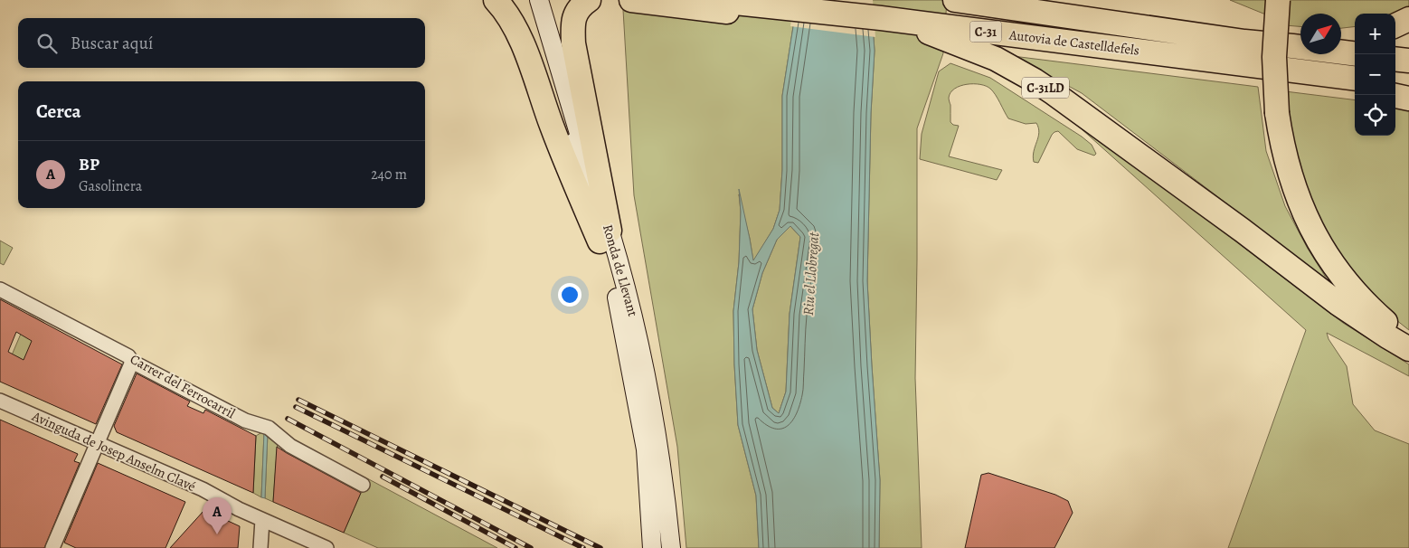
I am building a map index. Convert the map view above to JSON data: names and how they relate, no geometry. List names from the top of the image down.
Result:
{
  "streets": {
    "highway": ["C-31", "Autovia de Castelldefels", "C-31LD"],
    "main road": ["Ronda de Llevant"],
    "street": ["Carrer del Ferrocarril", "Avinguda de Josep Anselm Clavé"]
  },
  "crossings": [
    ["Autovia de Castelldefels", "C-31LD"]
  ],
  "water": ["Riu el Llobregat"],
  "north": "top right",
  "page": {
    "map_buttons": ["+", "−"],
    "search": "Buscar aquí",
    "heading": "Cerca",
    "list": [
      {
        "mark": "A",
        "name": "BP",
        "note": "Gasolinera",
        "value": "240 m"
      }
    ],
    "pins": "A"
  }
}
